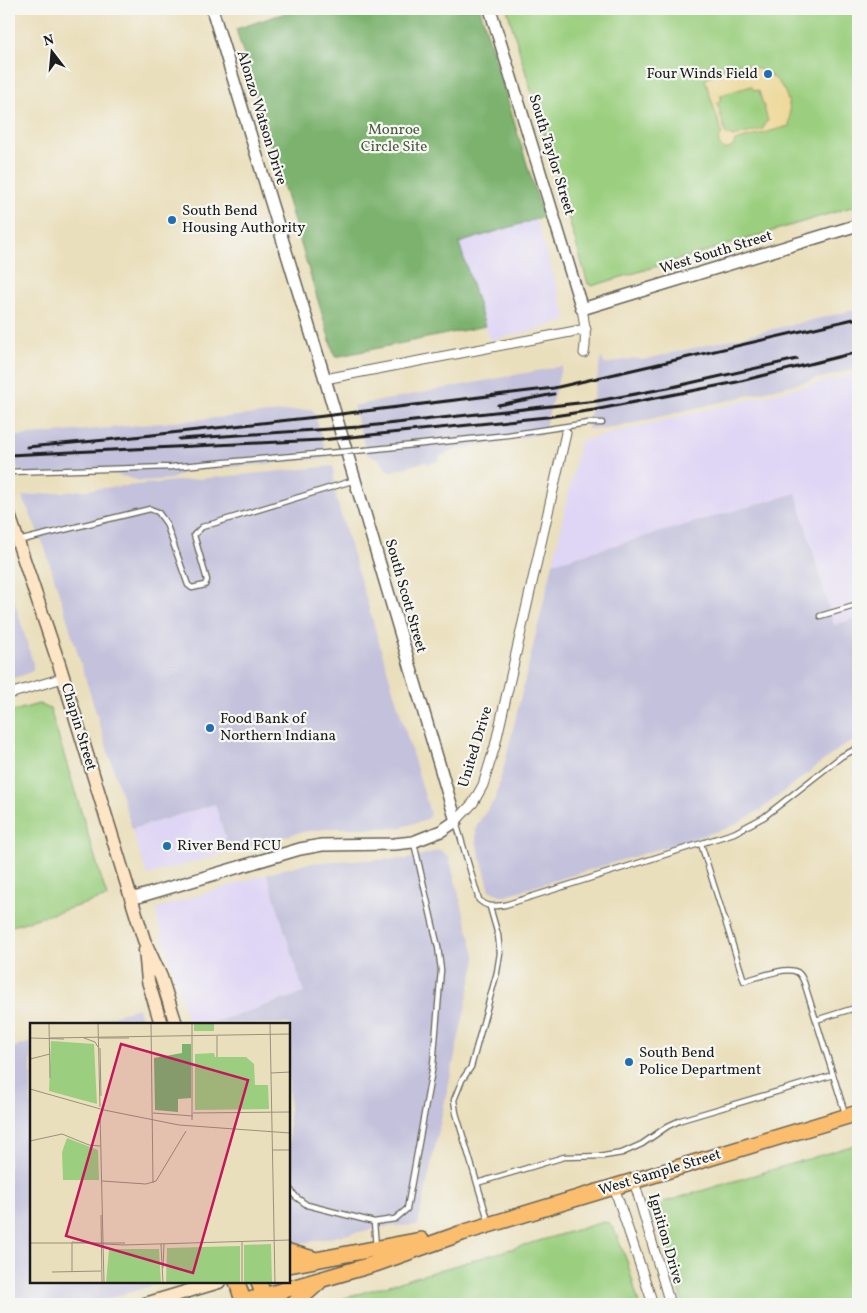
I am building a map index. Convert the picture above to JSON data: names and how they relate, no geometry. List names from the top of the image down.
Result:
{
  "streets": {
    "main road": ["Chapin Street", "West Sample Street"],
    "street": [
      "Alonzo Watson Drive",
      "South Taylor Street",
      "West South Street",
      "South Scott Street",
      "United Drive",
      "Ignition Drive"
    ]
  },
  "crossings": [
    ["Alonzo Watson Drive", "South Scott Street"],
    ["South Taylor Street", "West South Street"],
    ["South Scott Street", "United Drive"],
    ["Chapin Street", "United Drive"],
    ["West Sample Street", "Ignition Drive"]
  ],
  "parks": ["Monroe Circle Site"],
  "places": [
    "Four Winds Field",
    "South Bend Housing Authority",
    "Food Bank of Northern Indiana",
    "River Bend FCU",
    "South Bend Police Department"
  ],
  "north": "top"
}
